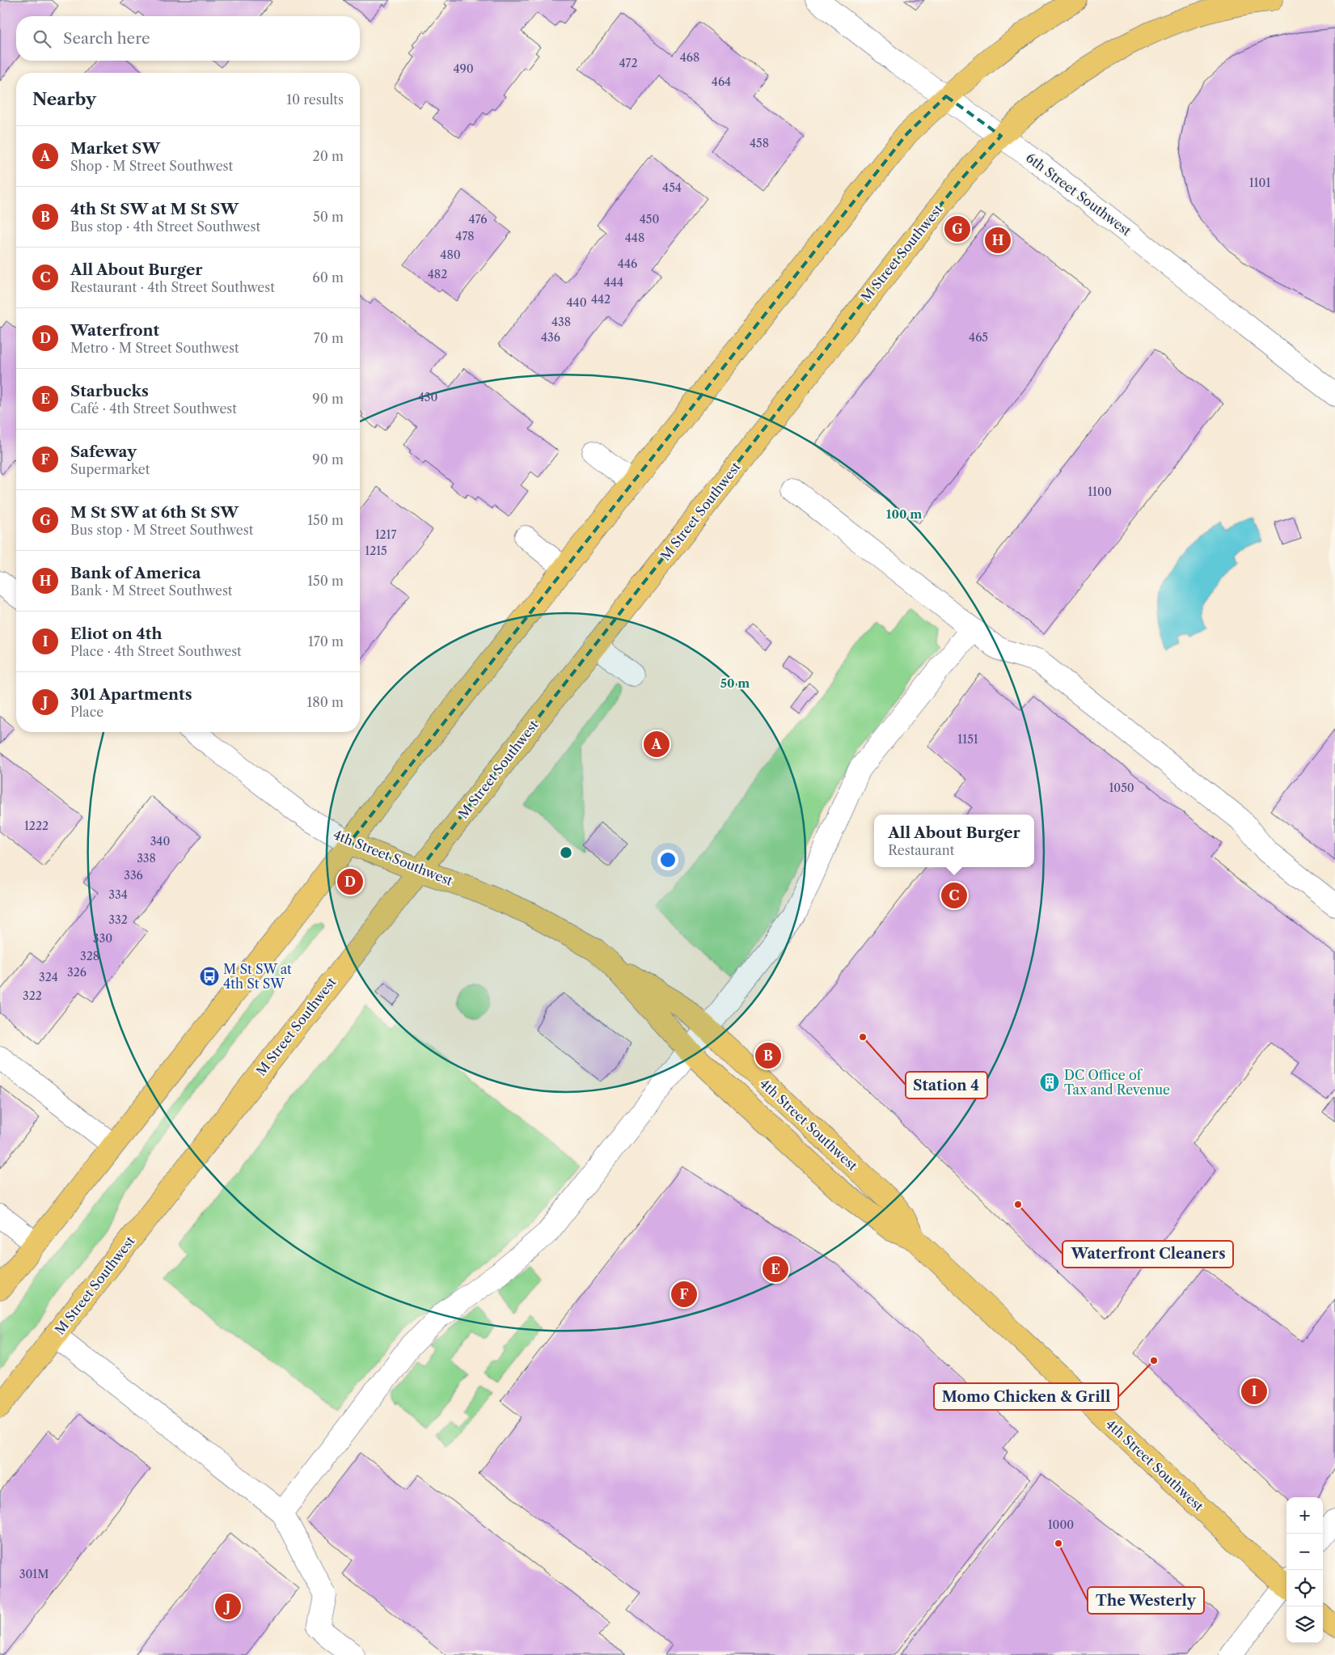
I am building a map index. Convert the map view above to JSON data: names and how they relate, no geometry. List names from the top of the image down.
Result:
{
  "streets": {
    "main road": ["M Street Southwest", "4th Street Southwest"],
    "street": ["6th Street Southwest"]
  },
  "crossings": [
    ["6th Street Southwest", "M Street Southwest"],
    ["M Street Southwest", "4th Street Southwest"]
  ],
  "places": {
    "bus stop": ["M St SW at 4th St SW"],
    "other": [
      "Station 4",
      "Waterfront Cleaners",
      "Momo Chicken & Grill",
      "The Westerly"
    ],
    "building": ["DC Office of Tax and Revenue"]
  },
  "house_numbers": [
    "468",
    "472",
    "490",
    "464",
    "458",
    "1101",
    "454",
    "476",
    "450",
    "478",
    "448",
    "480",
    "446",
    "482",
    "444",
    "442",
    "440",
    "438",
    "436",
    "465",
    "430",
    "1100",
    "1217",
    "1215",
    "1151",
    "1050",
    "1222",
    "340",
    "338",
    "336",
    "334",
    "332",
    "330",
    "328",
    "326",
    "324",
    "322",
    "1000",
    "301M"
  ],
  "page": {
    "search": "Search here",
    "heading": ["Nearby", "10 results"],
    "list": [
      {
        "mark": "A",
        "name": "Market SW",
        "note": "Shop · M Street Southwest",
        "value": "20 m"
      },
      {
        "mark": "B",
        "name": "4th St SW at M St SW",
        "note": "Bus stop · 4th Street Southwest",
        "value": "50 m"
      },
      {
        "mark": "C",
        "name": "All About Burger",
        "note": "Restaurant · 4th Street Southwest",
        "value": "60 m"
      },
      {
        "mark": "D",
        "name": "Waterfront",
        "note": "Metro · M Street Southwest",
        "value": "70 m"
      },
      {
        "mark": "E",
        "name": "Starbucks",
        "note": "Café · 4th Street Southwest",
        "value": "90 m"
      },
      {
        "mark": "F",
        "name": "Safeway",
        "note": "Supermarket",
        "value": "90 m"
      },
      {
        "mark": "G",
        "name": "M St SW at 6th St SW",
        "note": "Bus stop · M Street Southwest",
        "value": "150 m"
      },
      {
        "mark": "H",
        "name": "Bank of America",
        "note": "Bank · M Street Southwest",
        "value": "150 m"
      },
      {
        "mark": "I",
        "name": "Eliot on 4th",
        "note": "Place · 4th Street Southwest",
        "value": "170 m"
      },
      {
        "mark": "J",
        "name": "301 Apartments",
        "note": "Place",
        "value": "180 m"
      }
    ],
    "pins": [
      "G",
      "H",
      "A",
      "D",
      "C",
      "B",
      "E",
      "F",
      "I",
      "J"
    ],
    "popup": ["All About Burger", "Restaurant"],
    "map_buttons": ["+", "−"]
  },
  "rings": ["100 m", "50 m"]
}
